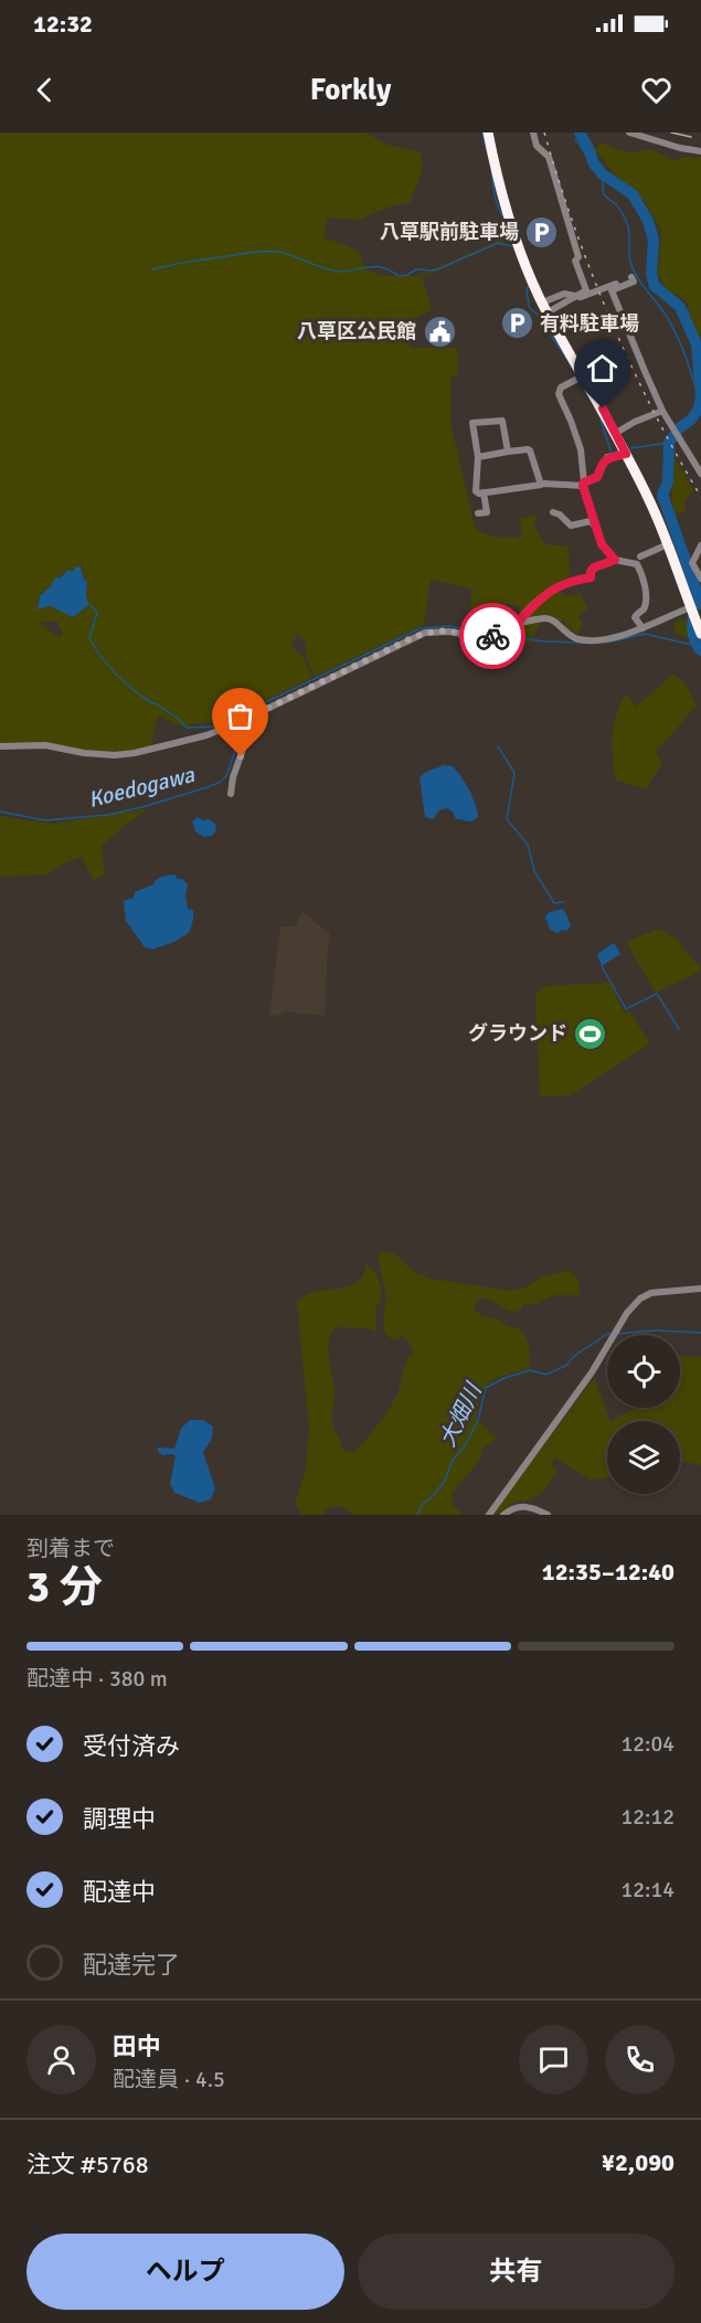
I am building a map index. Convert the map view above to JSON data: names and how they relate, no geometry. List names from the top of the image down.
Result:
{
  "water": ["Koedogawa", "大畑川"],
  "places": {
    "parking": ["八草駅前駐車場", "有料駐車場"],
    "public building": ["八草区公民館"],
    "sports": ["グラウンド"]
  },
  "page": {
    "status": "12:32",
    "header": "Forkly",
    "heading": ["3 分", "到着まで", "12:35–12:40"],
    "panel": [
      "田中",
      "配達員 · 4.5",
      "注文 #5768",
      "¥2,090"
    ],
    "bar": "配達中 · 380 m",
    "list": [
      ["受付済み", "12:04"],
      ["調理中", "12:12"],
      ["配達中", "12:14"],
      "配達完了"
    ],
    "buttons": ["ヘルプ", "共有"]
  }
}
